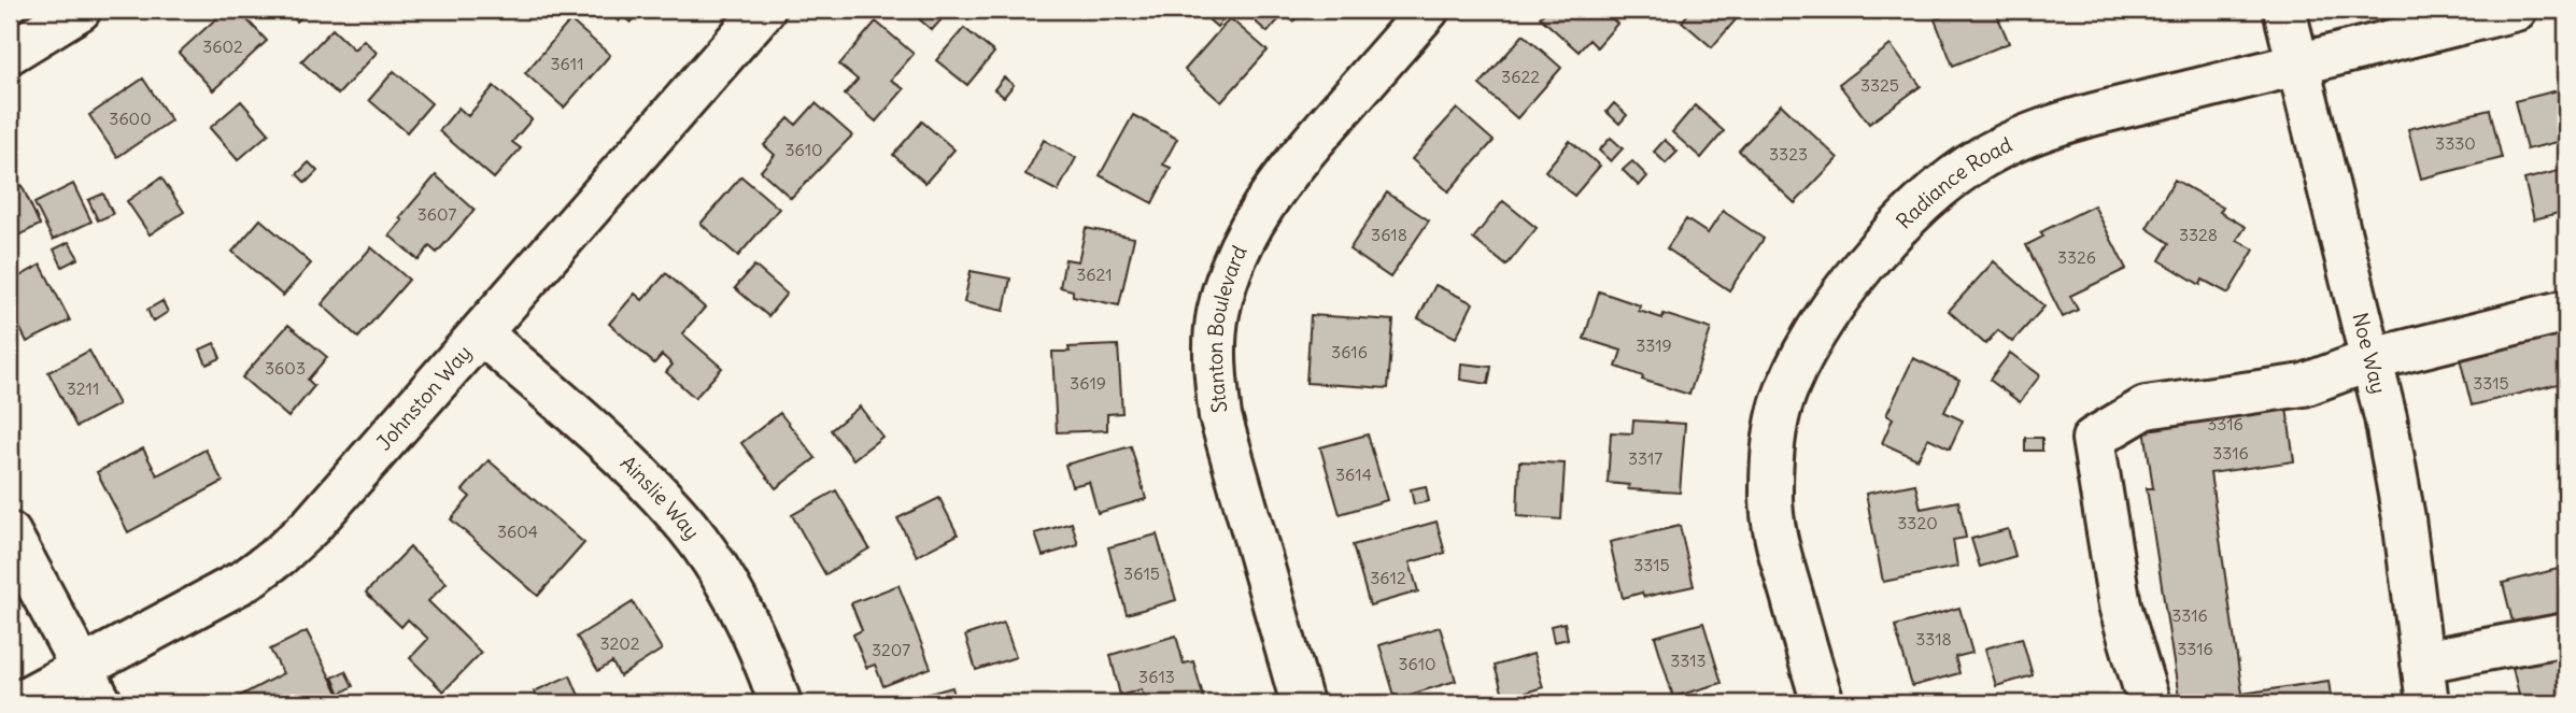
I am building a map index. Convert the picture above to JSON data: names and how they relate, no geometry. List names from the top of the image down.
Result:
{
  "streets": {
    "street": [
      "Radiance Road",
      "Stanton Boulevard",
      "Noe Way",
      "Johnston Way",
      "Ainslie Way"
    ]
  },
  "crossings": [
    ["Radiance Road", "Noe Way"],
    ["Johnston Way", "Ainslie Way"]
  ],
  "house_numbers": [
    "3602",
    "3611",
    "3622",
    "3325",
    "3600",
    "3330",
    "3610",
    "3323",
    "3607",
    "3618",
    "3328",
    "3326",
    "3621",
    "3319",
    "3616",
    "3603",
    "3619",
    "3315",
    "3211",
    "3316",
    "3316",
    "3317",
    "3614",
    "3320",
    "3604",
    "3315",
    "3615",
    "3612",
    "3316",
    "3318",
    "3202",
    "3316",
    "3207",
    "3313",
    "3610",
    "3613"
  ]
}
